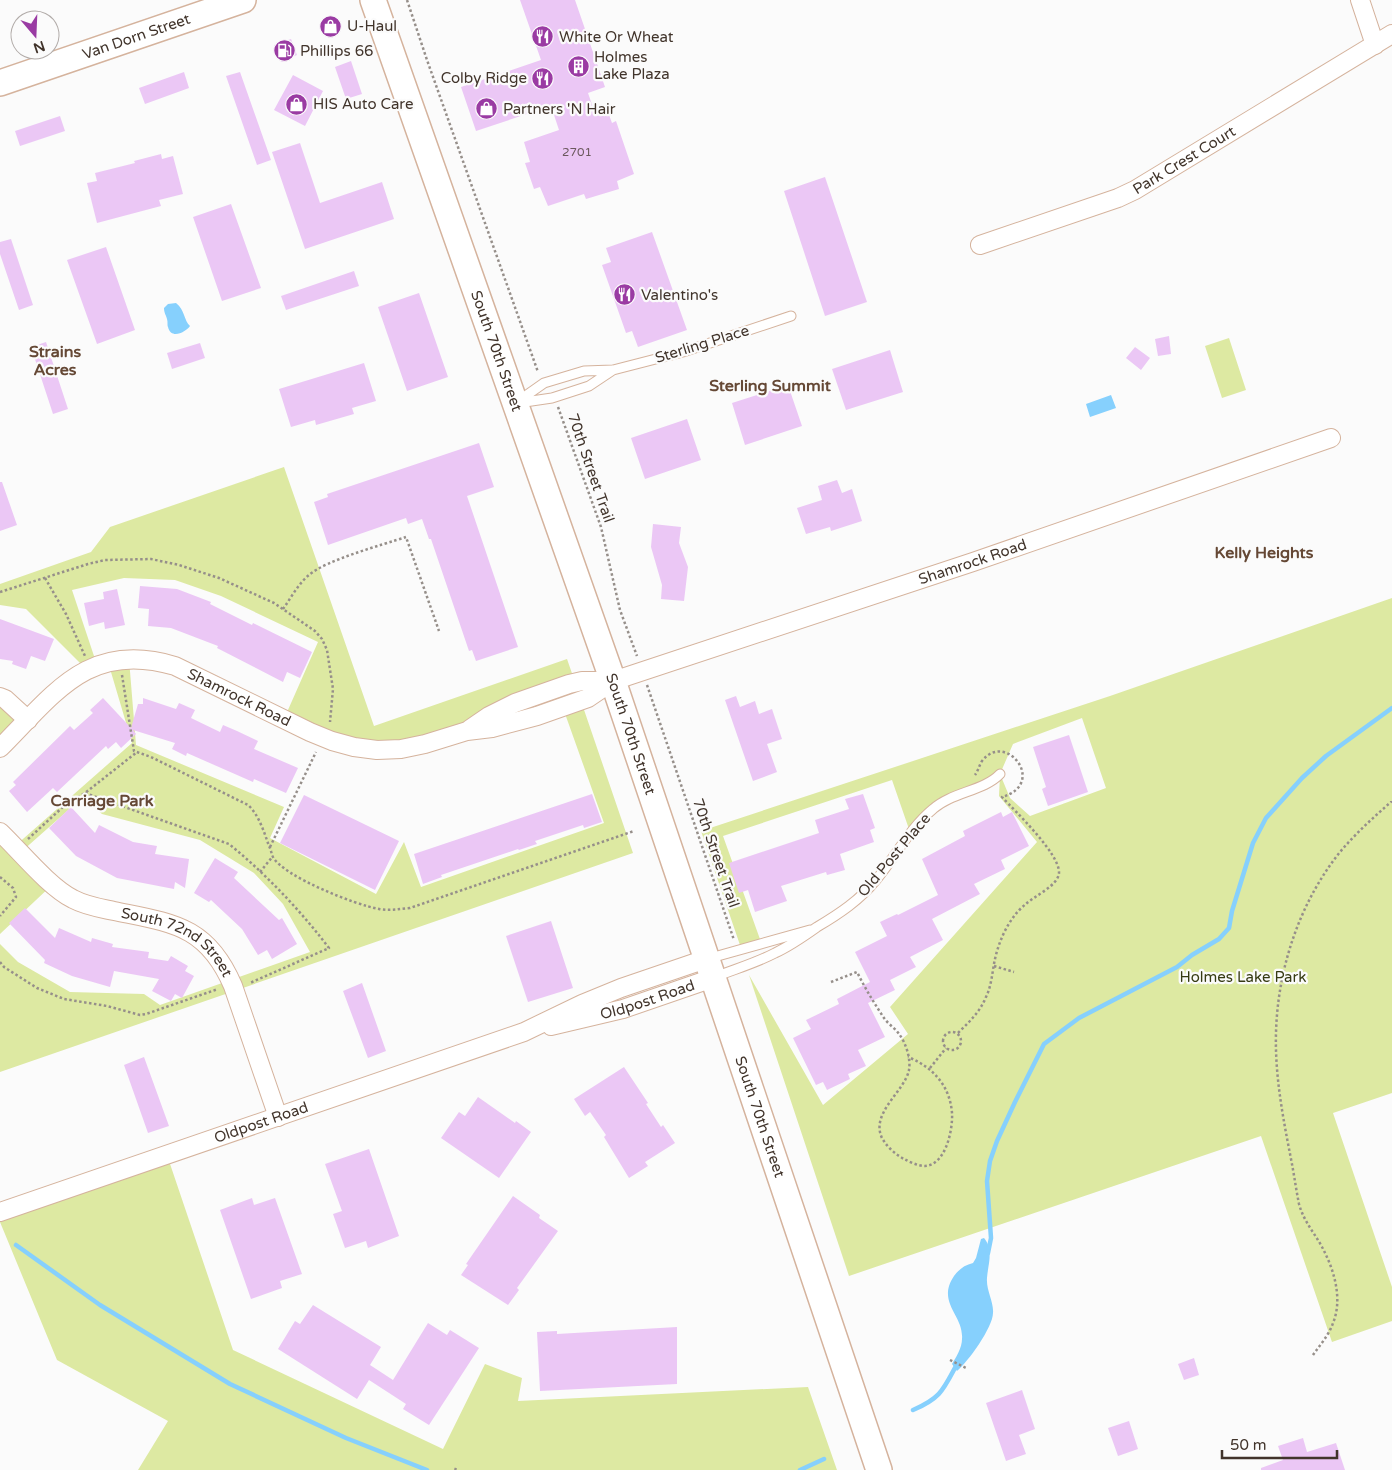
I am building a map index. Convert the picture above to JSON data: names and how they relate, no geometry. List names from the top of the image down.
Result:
{
  "streets": {
    "main road": ["Van Dorn Street", "South 70th Street"],
    "street": [
      "Park Crest Court",
      "Shamrock Road",
      "South 72nd Street",
      "Oldpost Road"
    ],
    "lane": ["Sterling Place", "Old Post Place"],
    "path": ["70th Street Trail"]
  },
  "crossings": [
    ["Sterling Place", "South 70th Street"],
    ["Sterling Place", "70th Street Trail"],
    ["South 70th Street", "Shamrock Road"],
    ["South 70th Street", "Old Post Place"],
    ["South 70th Street", "Oldpost Road"],
    ["70th Street Trail", "Shamrock Road"],
    ["70th Street Trail", "Old Post Place"],
    ["Old Post Place", "Oldpost Road"],
    ["South 72nd Street", "Oldpost Road"]
  ],
  "districts": [
    "Strains Acres",
    "Sterling Summit",
    "Kelly Heights",
    "Carriage Park"
  ],
  "parks": ["Holmes Lake Park"],
  "places": {
    "shop": ["U-Haul", "HIS Auto Care", "Partners 'N Hair"],
    "restaurant": ["White Or Wheat", "Colby Ridge", "Valentino's"],
    "fuel station": ["Phillips 66"],
    "building": ["Holmes Lake Plaza"]
  },
  "house_numbers": ["2701"],
  "scale_bar": "50 m",
  "north": "bottom"
}
